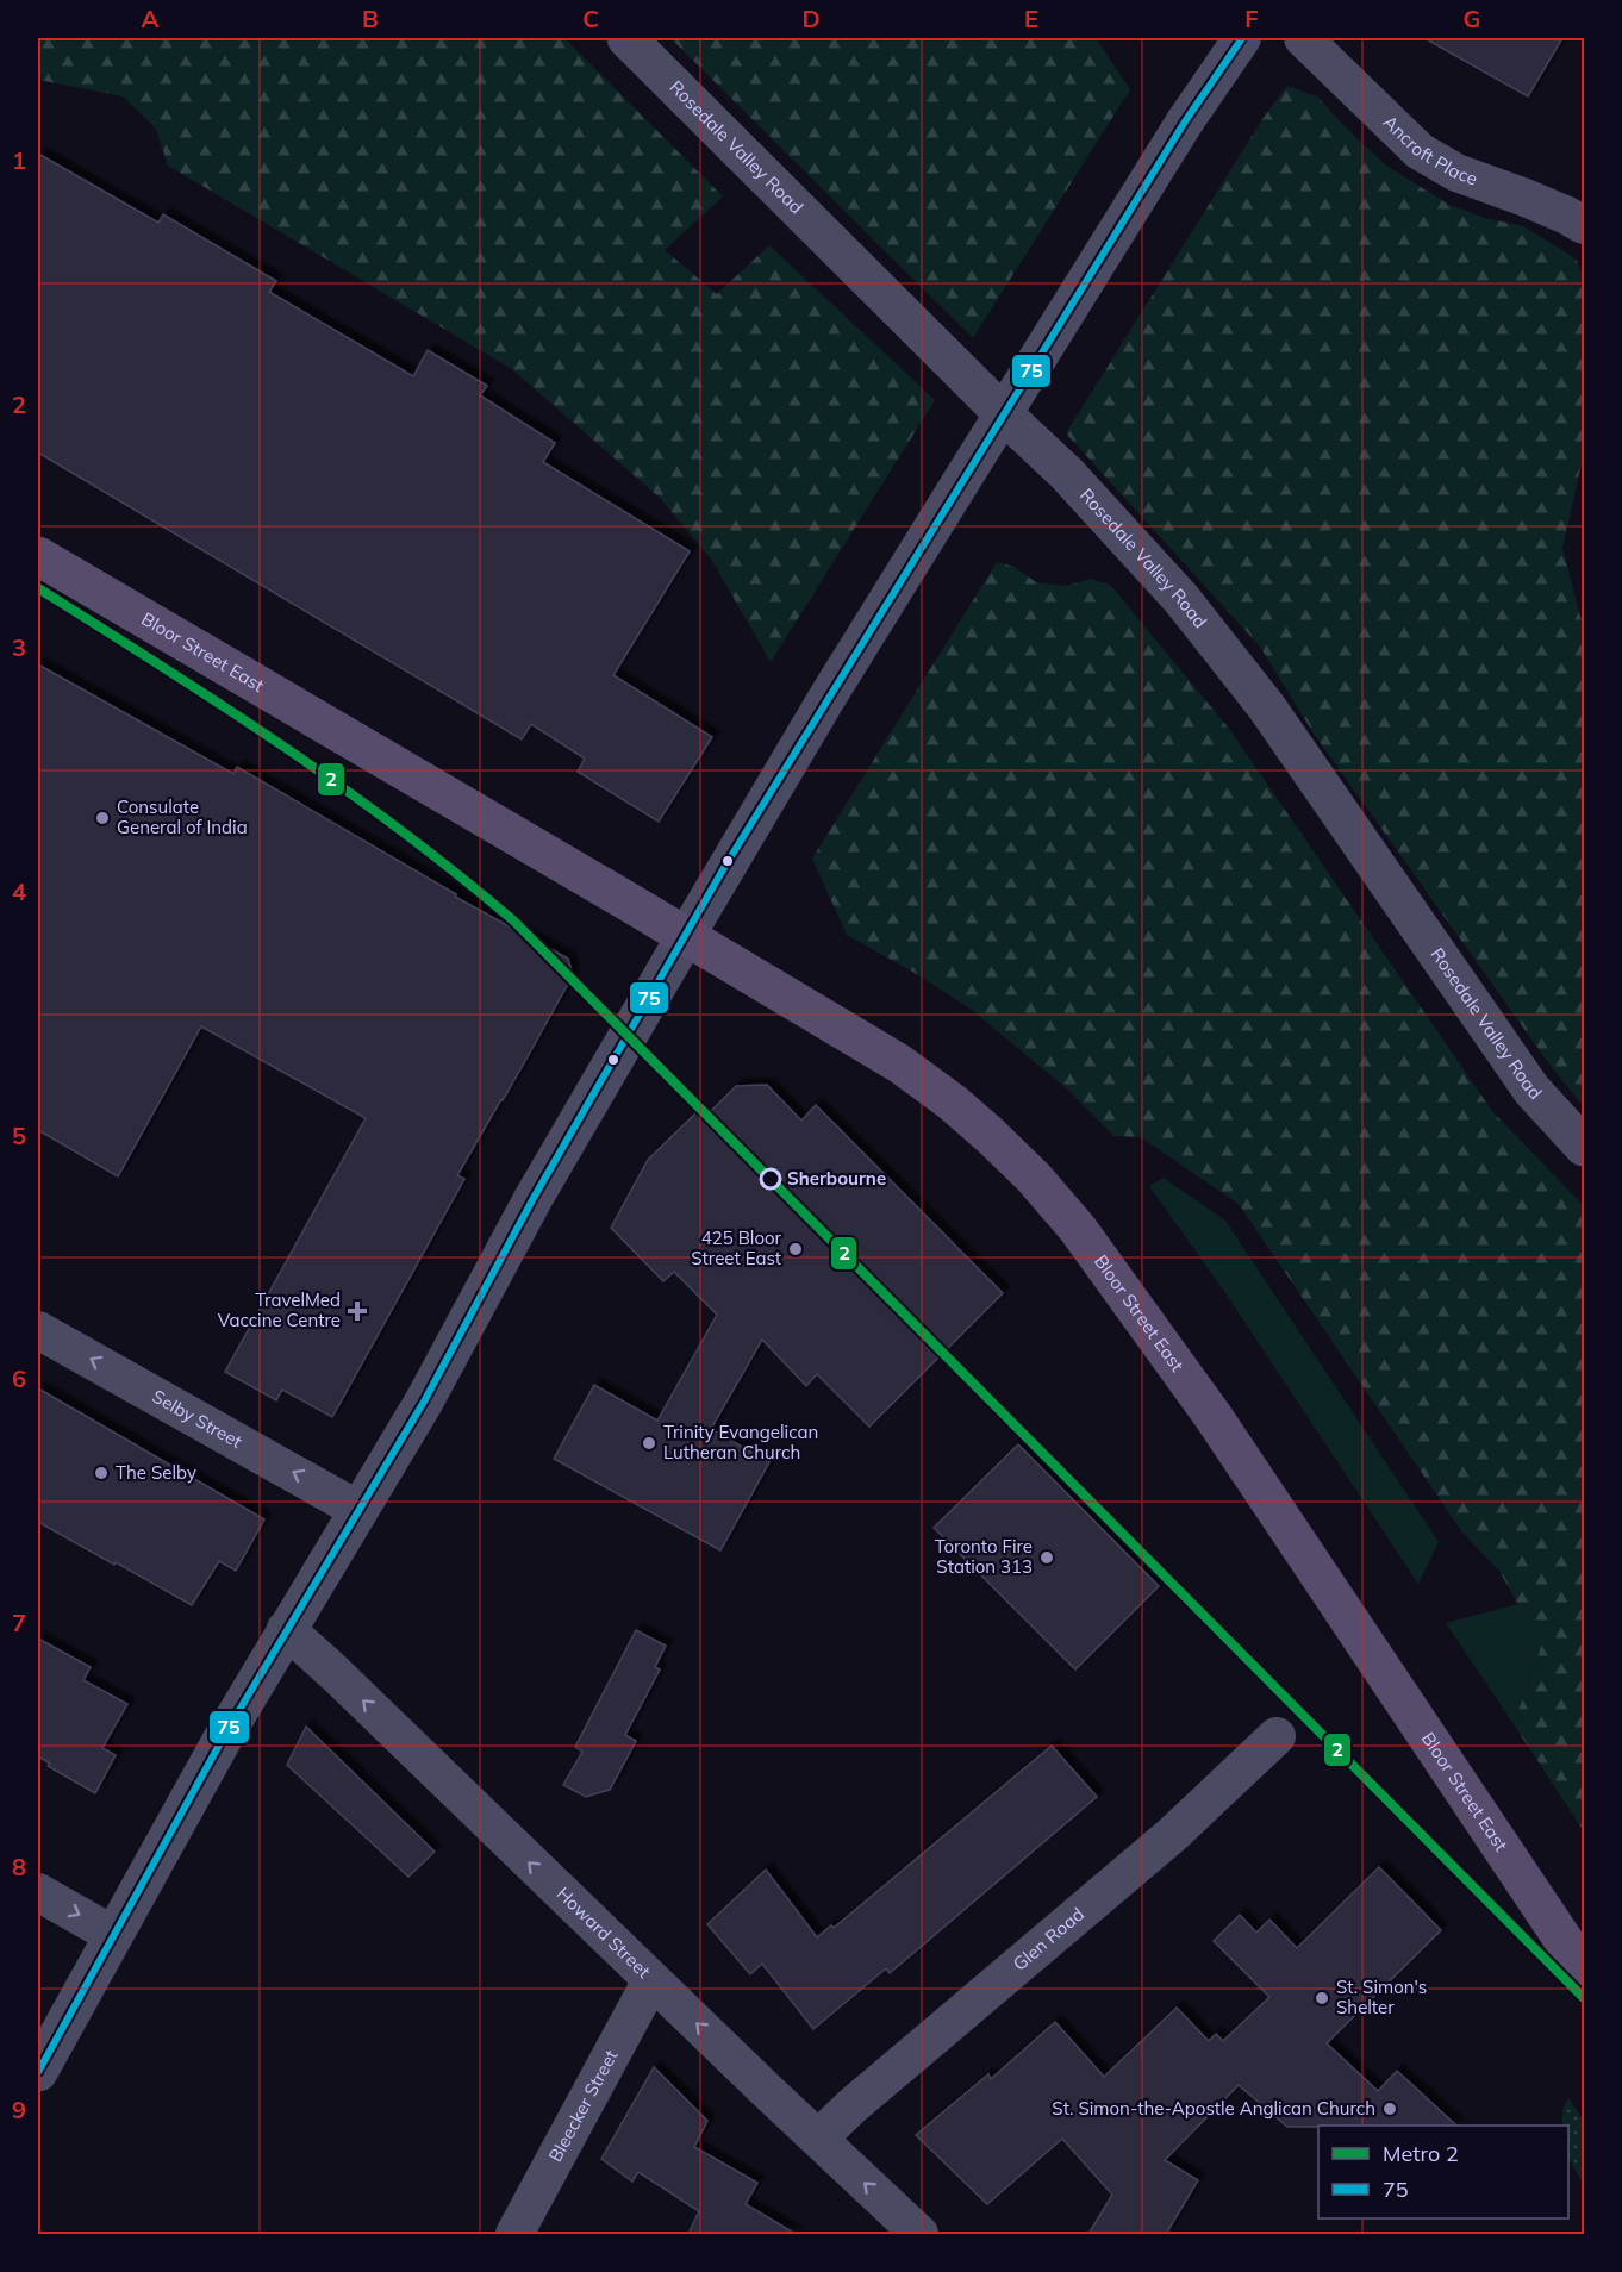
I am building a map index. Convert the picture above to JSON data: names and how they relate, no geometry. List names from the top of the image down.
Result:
{
  "streets": {
    "main road": ["Bloor Street East"],
    "street": [
      "Rosedale Valley Road",
      "Ancroft Place",
      "Selby Street",
      "Howard Street",
      "Glen Road",
      "Bleecker Street"
    ]
  },
  "crossings": [
    ["Howard Street", "Glen Road"],
    ["Howard Street", "Bleecker Street"]
  ],
  "one_way": ["Selby Street", "Howard Street"],
  "places": {
    "other": [
      "Consulate General of India",
      "Sherbourne",
      "425 Bloor Street East",
      "Trinity Evangelican Lutheran Church",
      "The Selby",
      "Toronto Fire Station 313",
      "St. Simon's Shelter",
      "St. Simon-the-Apostle Anglican Church"
    ],
    "health": ["TravelMed Vaccine Centre"]
  },
  "lines": ["transit line 75", "metro line 2"],
  "legend": ["Metro 2", "75"],
  "grid": {
    "columns": [
      "A",
      "B",
      "C",
      "D",
      "E",
      "F",
      "G"
    ],
    "rows": [
      "1",
      "2",
      "3",
      "4",
      "5",
      "6",
      "7",
      "8",
      "9"
    ]
  }
}
